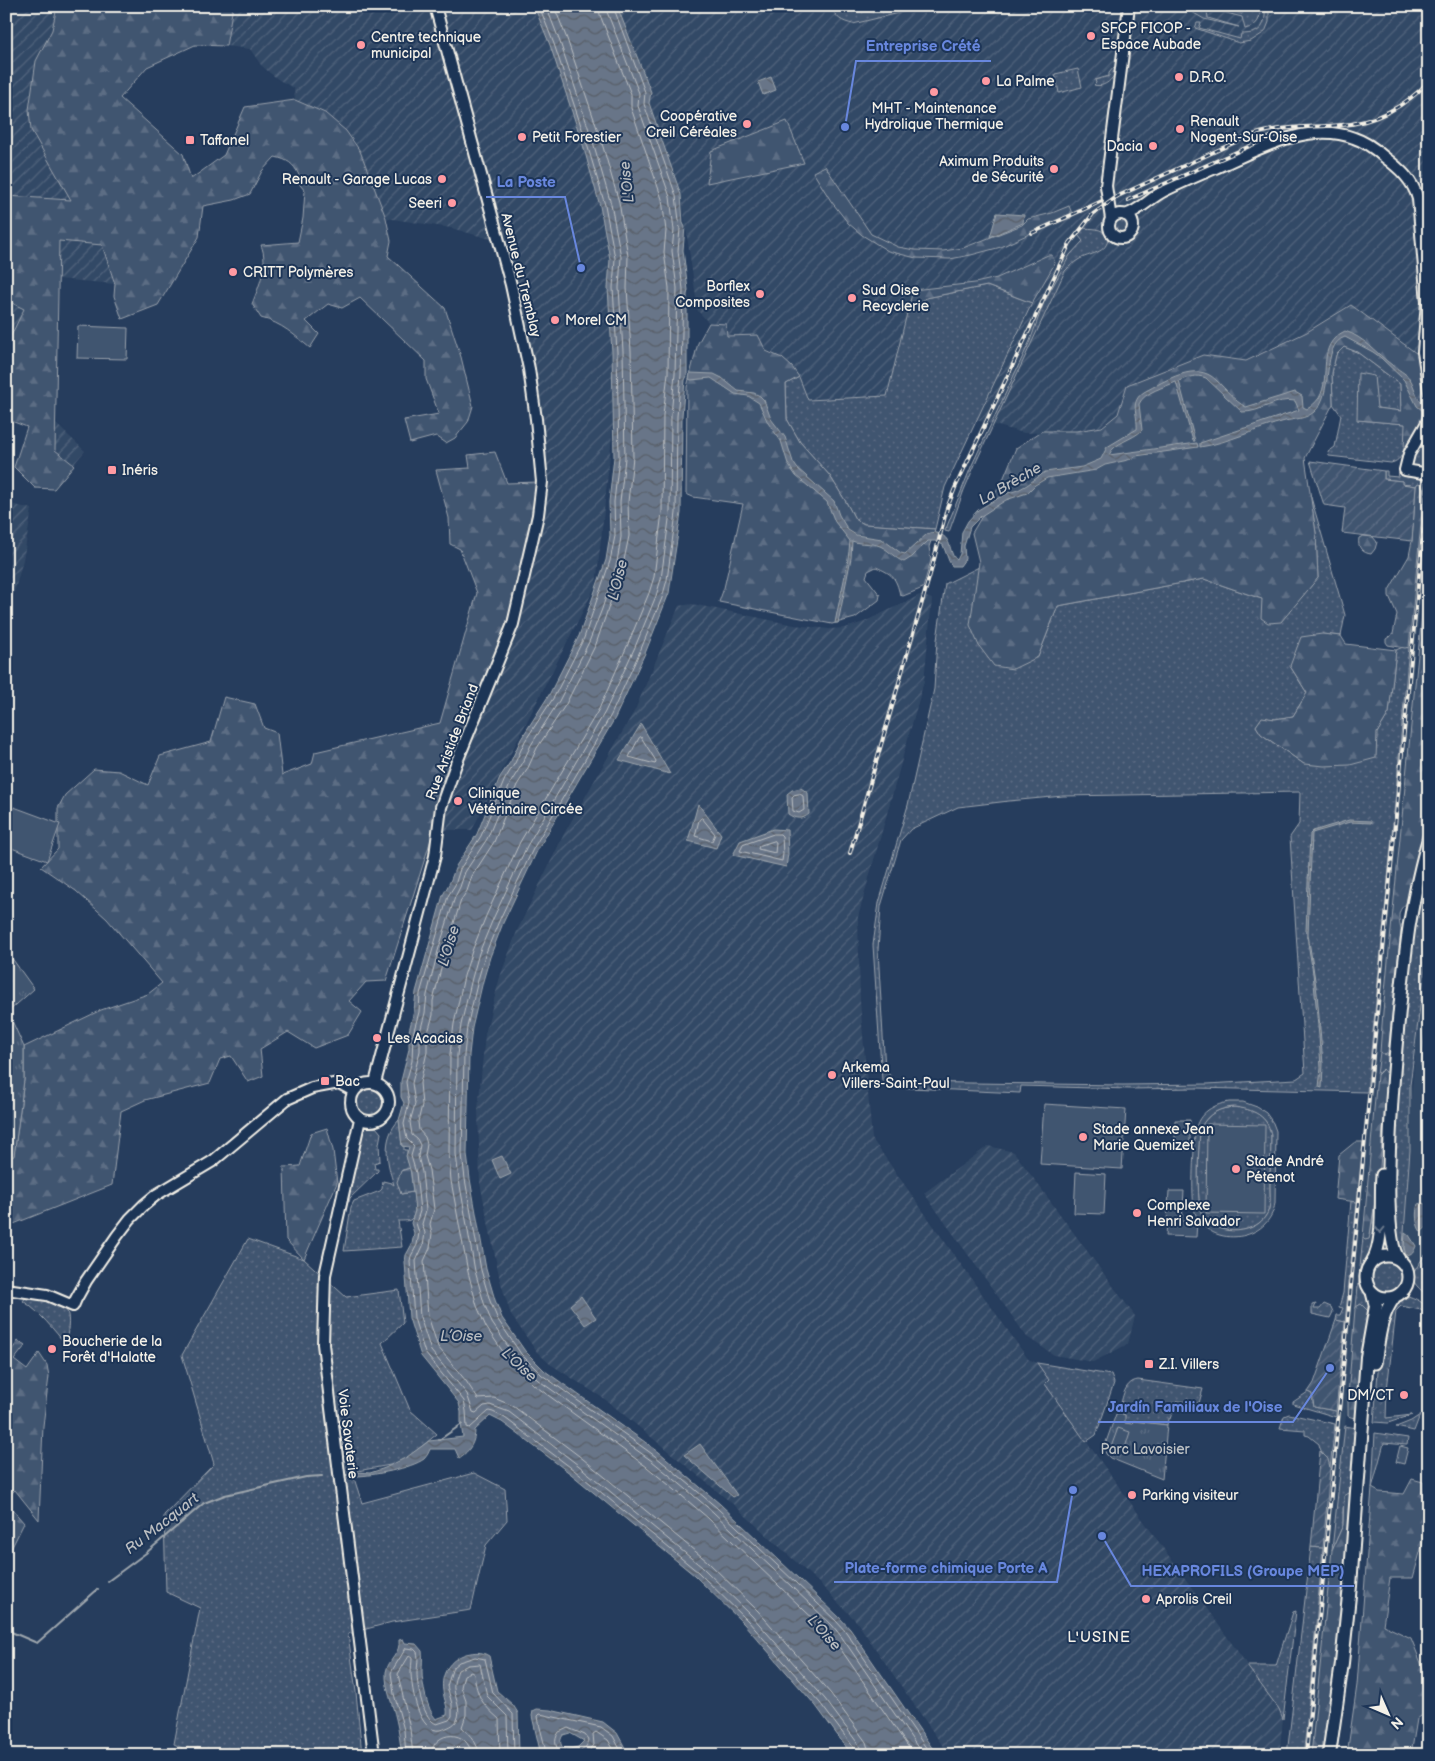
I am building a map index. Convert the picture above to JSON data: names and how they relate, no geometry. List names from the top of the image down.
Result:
{
  "streets": {
    "main road": ["Avenue du Tremblay", "Rue Aristide Briand", "Voie Savaterie"]
  },
  "crossings": [
    ["Avenue du Tremblay", "Rue Aristide Briand"],
    ["Rue Aristide Briand", "Voie Savaterie"]
  ],
  "districts": ["L'USINE"],
  "water": [
    "L'Oise",
    "La Brèche",
    "L’Oise",
    "Ru Macquart"
  ],
  "parks": ["Parc Lavoisier"],
  "places": {
    "other": [
      "SFCP FICOP - Espace Aubade",
      "Centre technique municipal",
      "D.R.O.",
      "La Palme",
      "MHT - Maintenance Hydrolique Thermique",
      "Coopérative Creil Céréales",
      "Entreprise Crété",
      "Renault Nogent-Sur-Oise",
      "Petit Forestier",
      "Dacia",
      "Aximum Produits de Sécurité",
      "Renault - Garage Lucas",
      "Seeri",
      "La Poste",
      "CRITT Polymères",
      "Borflex Composites",
      "Sud Oise Recyclerie",
      "Morel CM",
      "Clinique Vétérinaire Circée",
      "Les Acacias",
      "Arkema Villers-Saint-Paul",
      "Stade annexe Jean Marie Quemizet",
      "Stade André Pétenot",
      "Complexe Henri Salvador",
      "Boucherie de la Forêt d'Halatte",
      "Jardín Familiaux de l'Oise",
      "DM/CT",
      "Plate-forme chimique Porte A",
      "Parking visiteur",
      "HEXAPROFILS (Groupe MEP)",
      "Aprolis Creil"
    ],
    "transit": [
      "Taffanel",
      "Inéris",
      "Bac",
      "Z.I. Villers"
    ]
  },
  "north": "bottom right"
}
